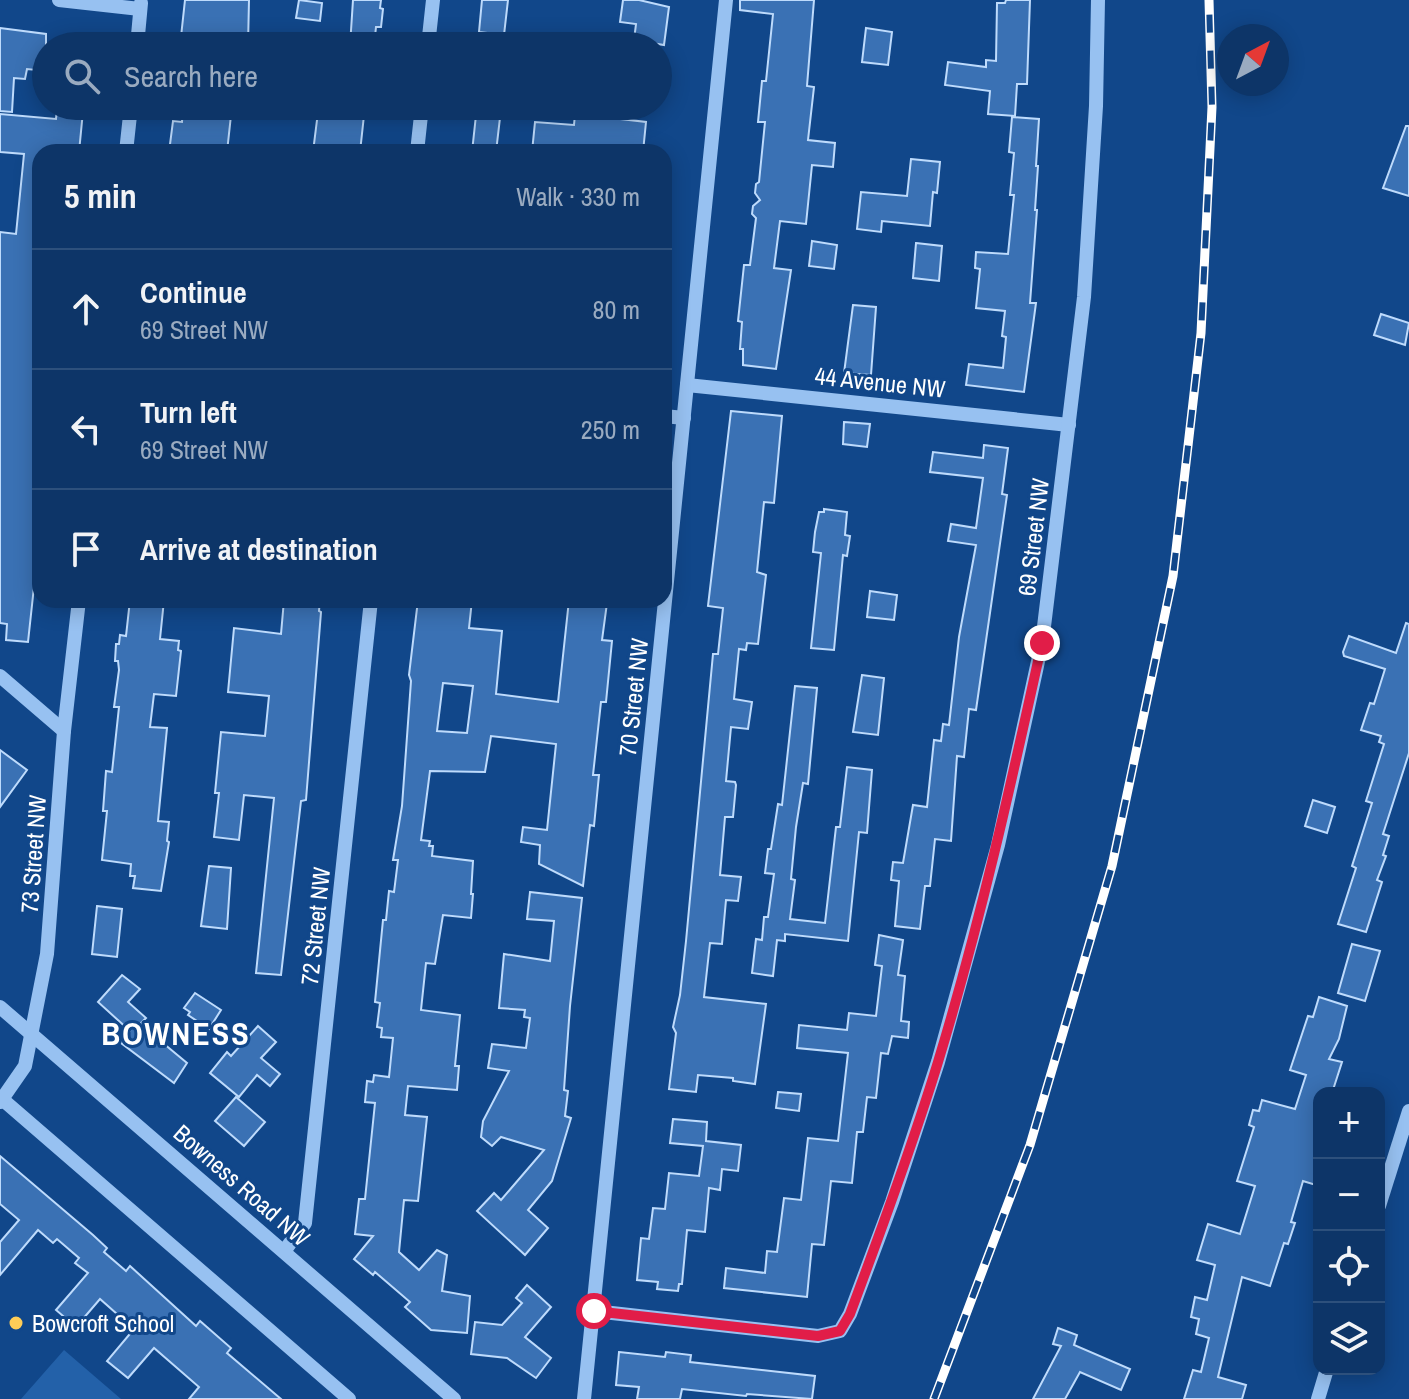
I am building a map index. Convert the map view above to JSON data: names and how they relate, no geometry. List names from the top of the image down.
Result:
{
  "streets": {
    "street": [
      "44 Avenue NW",
      "69 Street NW",
      "70 Street NW",
      "73 Street NW",
      "72 Street NW",
      "Bowness Road NW"
    ]
  },
  "crossings": [
    ["44 Avenue NW", "69 Street NW"],
    ["44 Avenue NW", "70 Street NW"],
    ["69 Street NW", "70 Street NW"],
    ["73 Street NW", "Bowness Road NW"],
    ["72 Street NW", "Bowness Road NW"]
  ],
  "districts": ["BOWNESS"],
  "places": ["Bowcroft School"],
  "north": "top right",
  "page": {
    "search": "Search here",
    "heading": ["5 min", "Walk · 330 m"],
    "list": [
      ["Continue", "69 Street NW", "80 m"],
      ["Turn left", "69 Street NW", "250 m"],
      "Arrive at destination"
    ],
    "map_buttons": ["+", "−"]
  }
}
